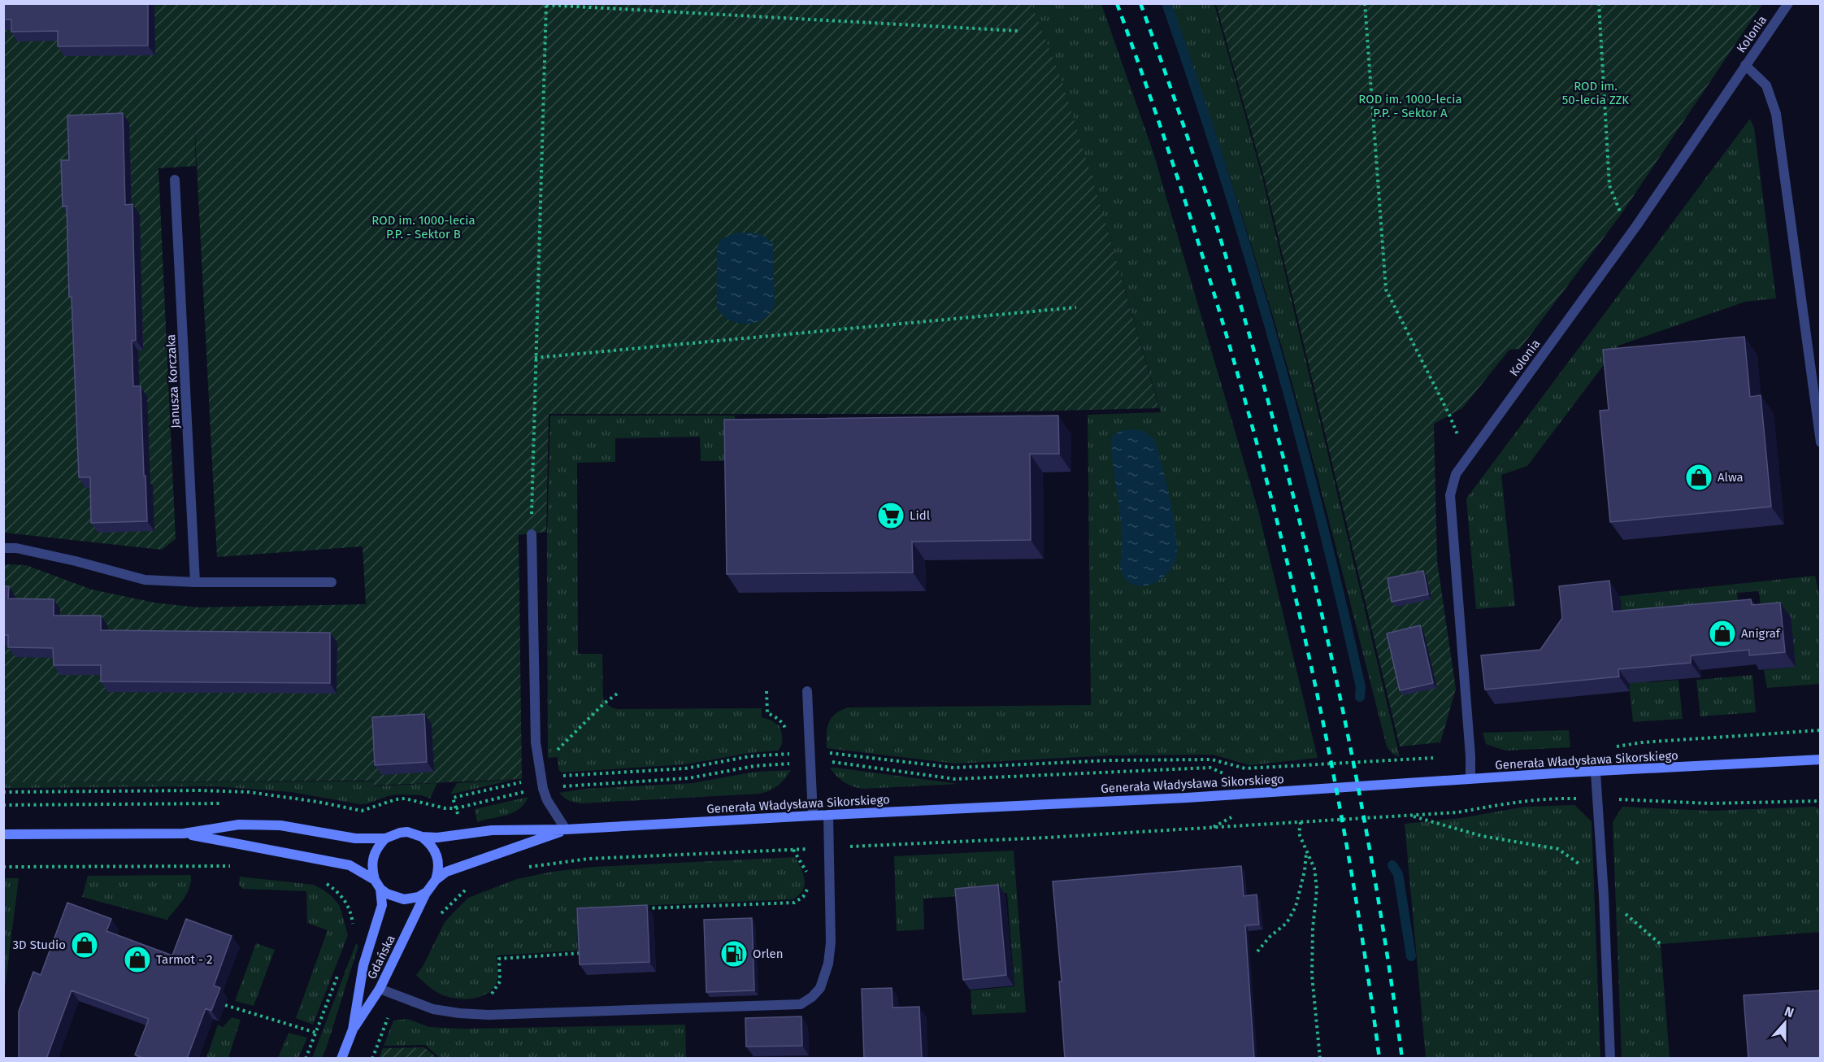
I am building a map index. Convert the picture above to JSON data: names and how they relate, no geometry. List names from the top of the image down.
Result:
{
  "streets": {
    "street": [
      "Kolonia",
      "Janusza Korczaka",
      "Generała Władysława Sikorskiego",
      "Gdańska"
    ]
  },
  "crossings": [
    ["Kolonia", "Generała Władysława Sikorskiego"],
    ["Generała Władysława Sikorskiego", "Gdańska"]
  ],
  "parks": ["ROD im. 50-lecia ZZK", "ROD im. 1000-lecia P.P. - Sektor A", "ROD im. 1000-lecia P.P. - Sektor B"],
  "places": {
    "shop": [
      "Alwa",
      "Anigraf",
      "3D Studio",
      "Tarmot - 2"
    ],
    "supermarket": ["Lidl"],
    "fuel station": ["Orlen"]
  },
  "north": "top"
}
